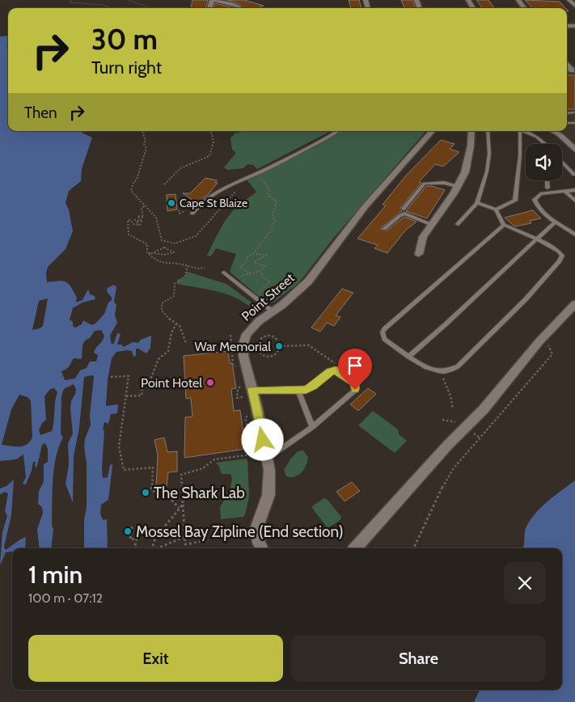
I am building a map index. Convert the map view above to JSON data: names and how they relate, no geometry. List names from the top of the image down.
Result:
{
  "streets": {
    "street": ["Point Street"]
  },
  "places": [
    "Cape St Blaize",
    "War Memorial",
    "Point Hotel",
    "The Shark Lab",
    "Mossel Bay Zipline (End section)"
  ],
  "page": {
    "turn": ["30 m", "Turn right"],
    "then": "Then",
    "heading": ["1 min", "100 m · 07:12"],
    "buttons": ["Exit", "Share"]
  }
}
